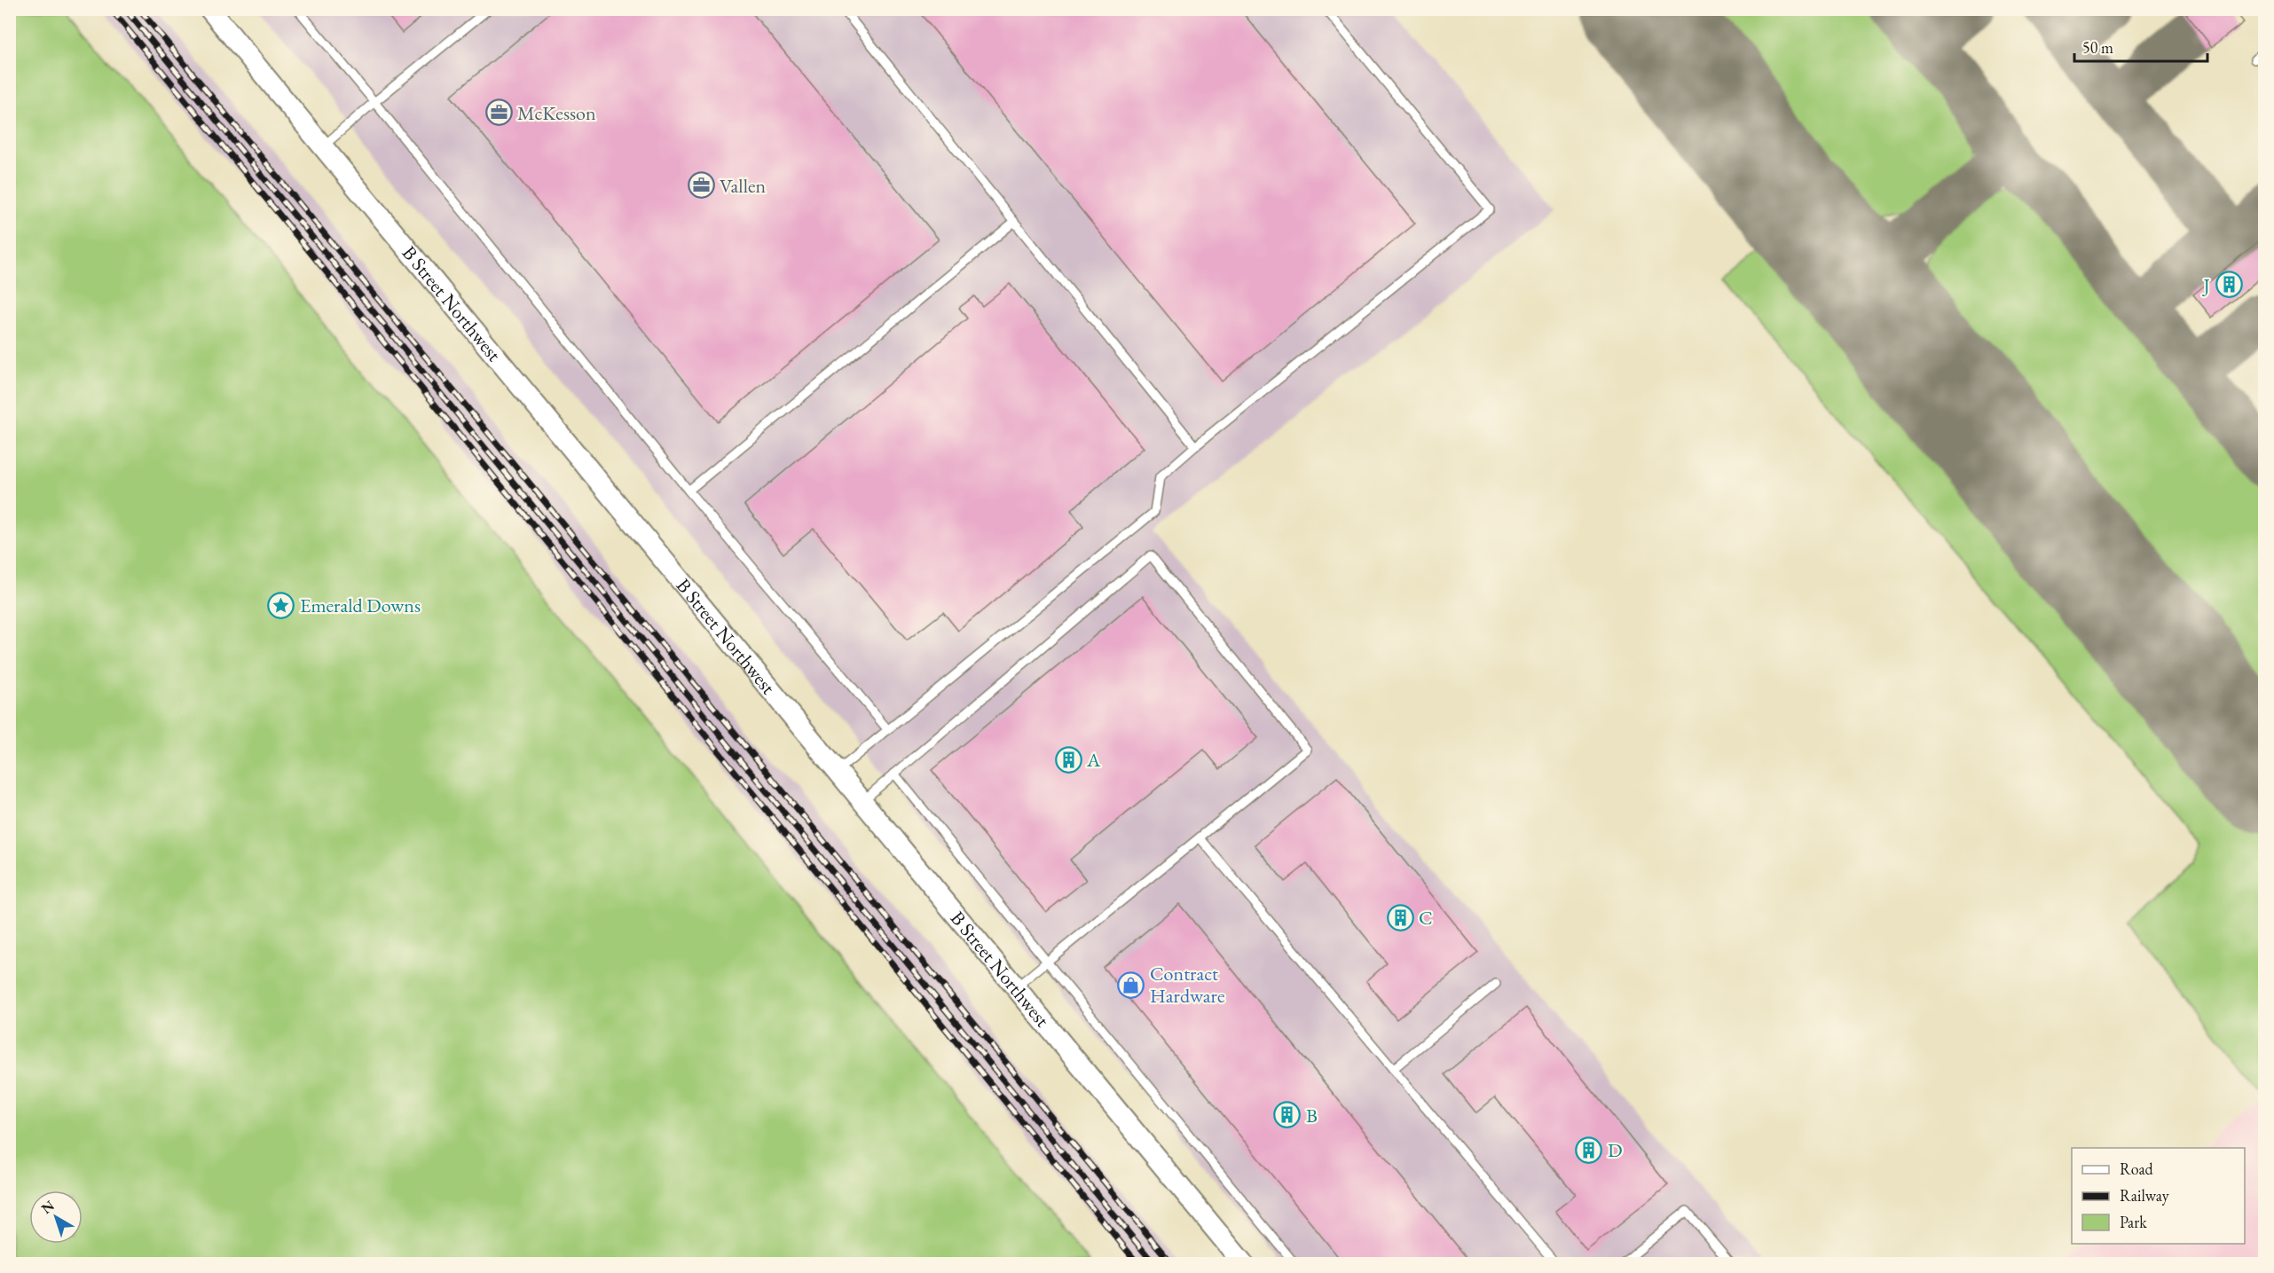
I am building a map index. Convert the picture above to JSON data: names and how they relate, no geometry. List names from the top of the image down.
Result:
{
  "streets": {
    "street": ["B Street Northwest"]
  },
  "places": {
    "office": ["McKesson", "Vallen"],
    "building": [
      "J",
      "A",
      "C",
      "B",
      "D"
    ],
    "place": ["Emerald Downs"],
    "shop": ["Contract Hardware"]
  },
  "legend": ["Road", "Railway", "Park"],
  "scale_bar": "50 m",
  "north": "top left"
}
